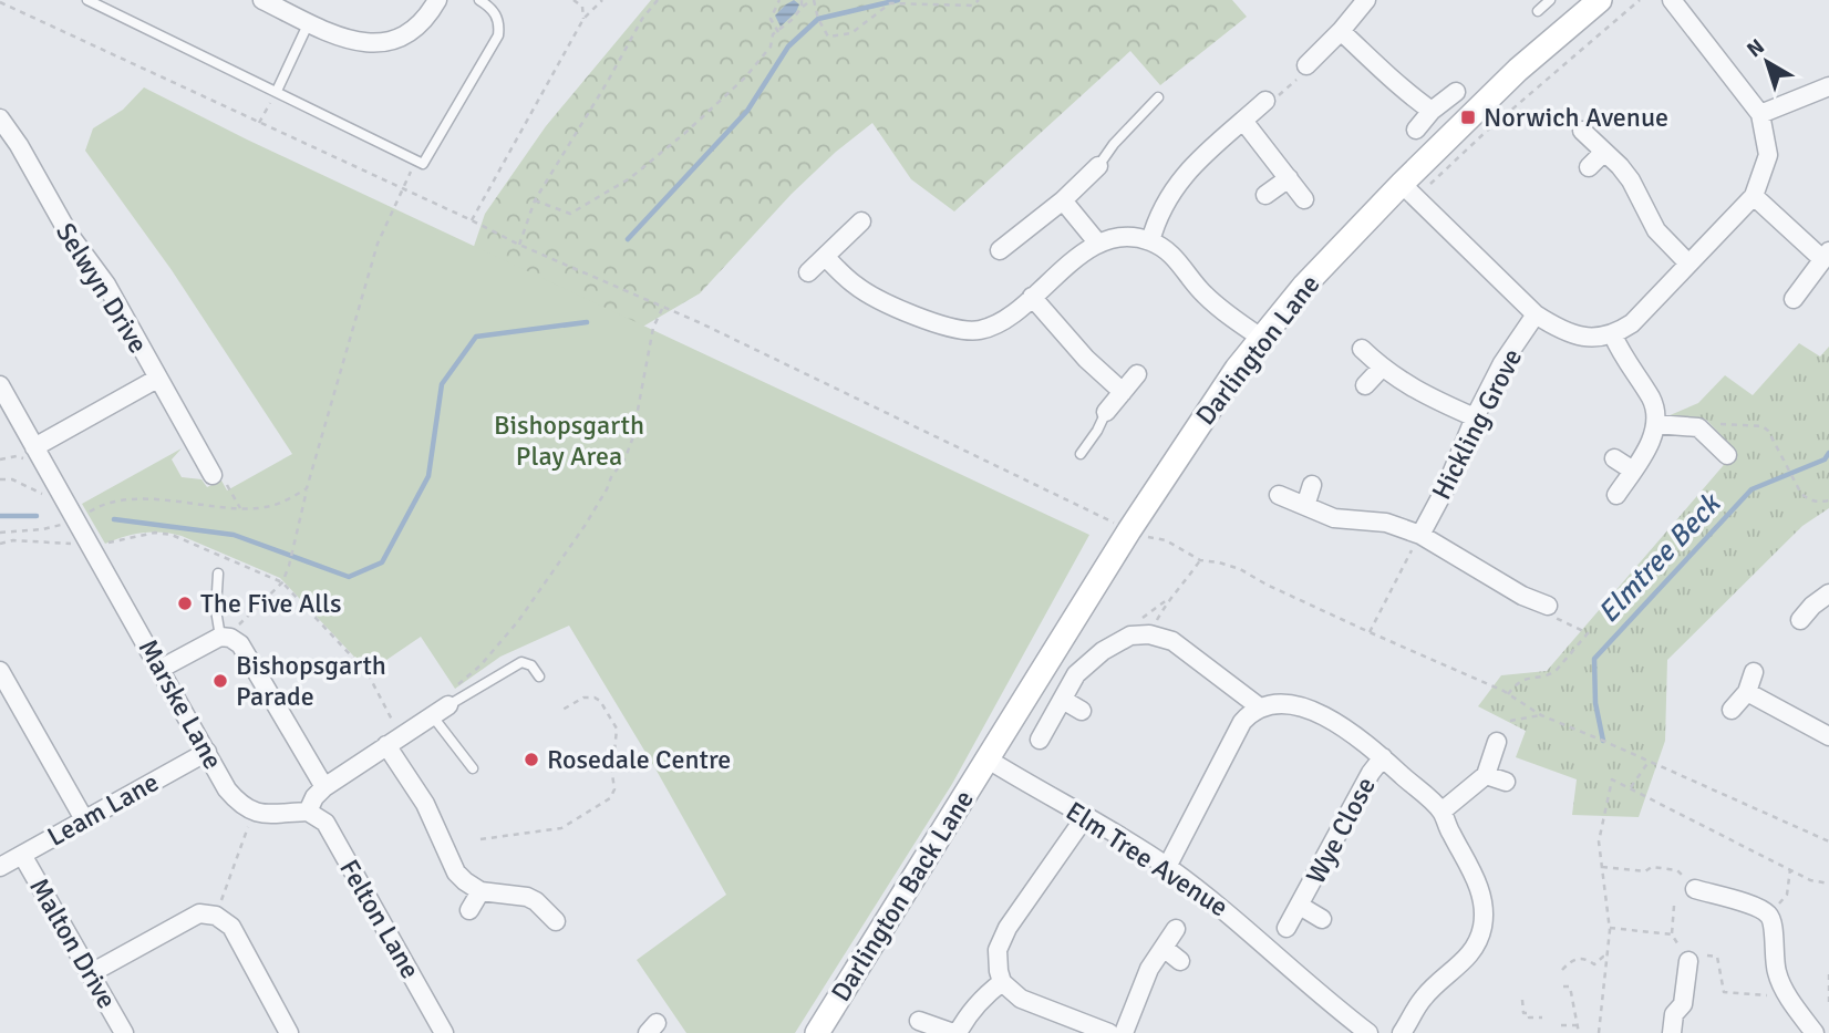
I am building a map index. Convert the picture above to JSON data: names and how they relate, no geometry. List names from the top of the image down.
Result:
{
  "streets": {
    "street": [
      "Selwyn Drive",
      "Darlington Lane",
      "Hickling Grove",
      "Marske Lane",
      "Leam Lane",
      "Wye Close",
      "Elm Tree Avenue",
      "Darlington Back Lane",
      "Felton Lane",
      "Malton Drive"
    ]
  },
  "crossings": [
    ["Darlington Lane", "Elm Tree Avenue"],
    ["Darlington Lane", "Darlington Back Lane"],
    ["Marske Lane", "Leam Lane"],
    ["Marske Lane", "Felton Lane"],
    ["Leam Lane", "Malton Drive"],
    ["Elm Tree Avenue", "Darlington Back Lane"]
  ],
  "water": ["Elmtree Beck"],
  "parks": ["Bishopsgarth Play Area"],
  "places": {
    "transit": ["Norwich Avenue"],
    "other": ["The Five Alls", "Bishopsgarth Parade", "Rosedale Centre"]
  },
  "north": "top left"
}
